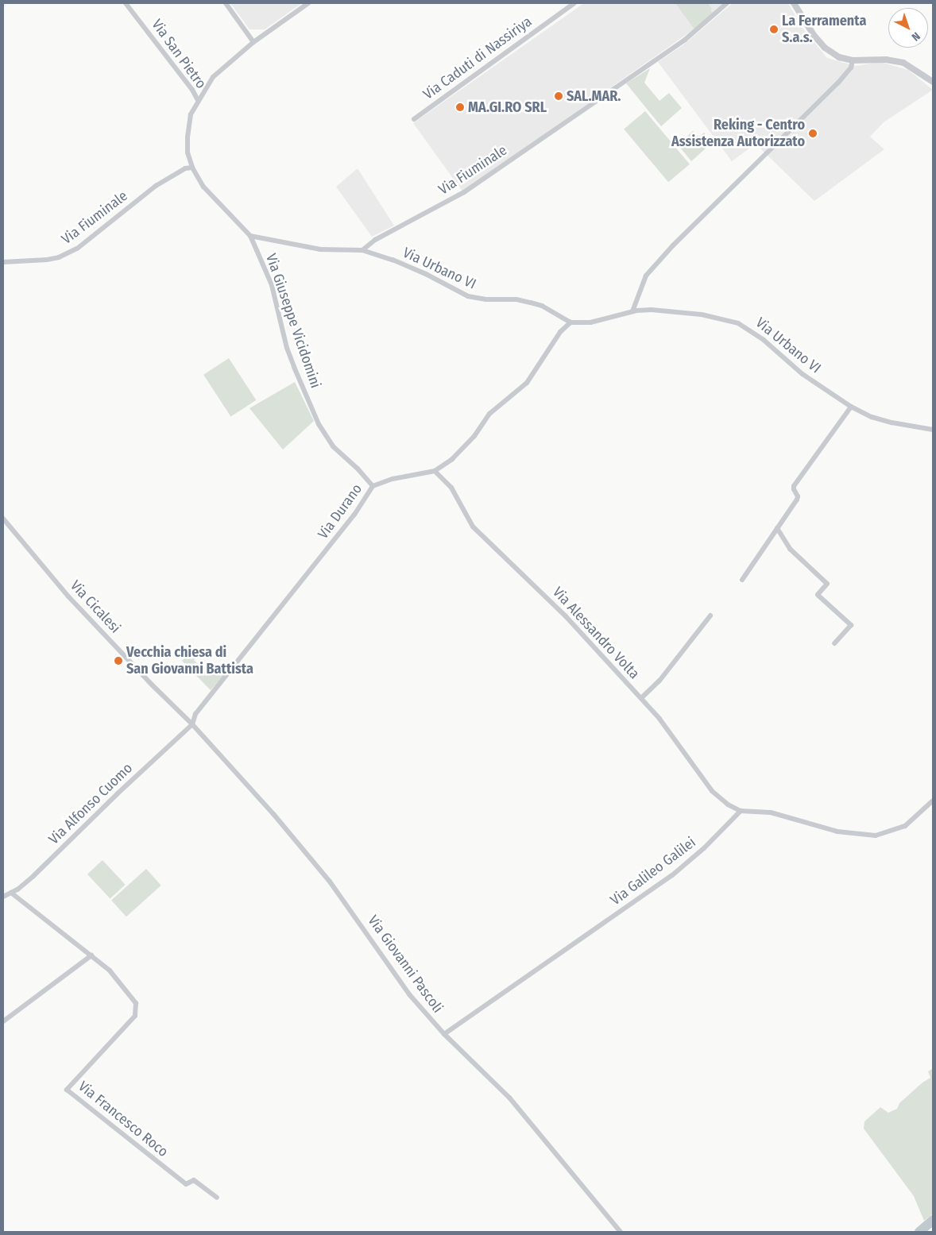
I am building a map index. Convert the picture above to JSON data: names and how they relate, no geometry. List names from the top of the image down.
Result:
{
  "streets": {
    "street": [
      "Via San Pietro",
      "Via Caduti di Nassiriya",
      "Via Fiuminale",
      "Via Urbano VI",
      "Via Giuseppe Vicidomini",
      "Via Durano",
      "Via Cicalesi",
      "Via Alessandro Volta",
      "Via Alfonso Cuomo",
      "Via Galileo Galilei",
      "Via Giovanni Pascoli",
      "Via Francesco Roco"
    ]
  },
  "crossings": [
    ["Via Fiuminale", "Via Urbano VI"],
    ["Via Urbano VI", "Via Giuseppe Vicidomini"],
    ["Via Urbano VI", "Via Durano"],
    ["Via Giuseppe Vicidomini", "Via Durano"],
    ["Via Durano", "Via Cicalesi"],
    ["Via Durano", "Via Alessandro Volta"],
    ["Via Durano", "Via Alfonso Cuomo"],
    ["Via Durano", "Via Giovanni Pascoli"],
    ["Via Cicalesi", "Via Alfonso Cuomo"],
    ["Via Cicalesi", "Via Giovanni Pascoli"],
    ["Via Alessandro Volta", "Via Galileo Galilei"],
    ["Via Alfonso Cuomo", "Via Giovanni Pascoli"],
    ["Via Alfonso Cuomo", "Via Francesco Roco"],
    ["Via Galileo Galilei", "Via Giovanni Pascoli"]
  ],
  "places": [
    "La Ferramenta S.a.s.",
    "SAL.MAR.",
    "MA.GI.RO SRL",
    "Reking - Centro Assistenza Autorizzato",
    "Vecchia chiesa di San Giovanni Battista"
  ],
  "north": "bottom right"
}
